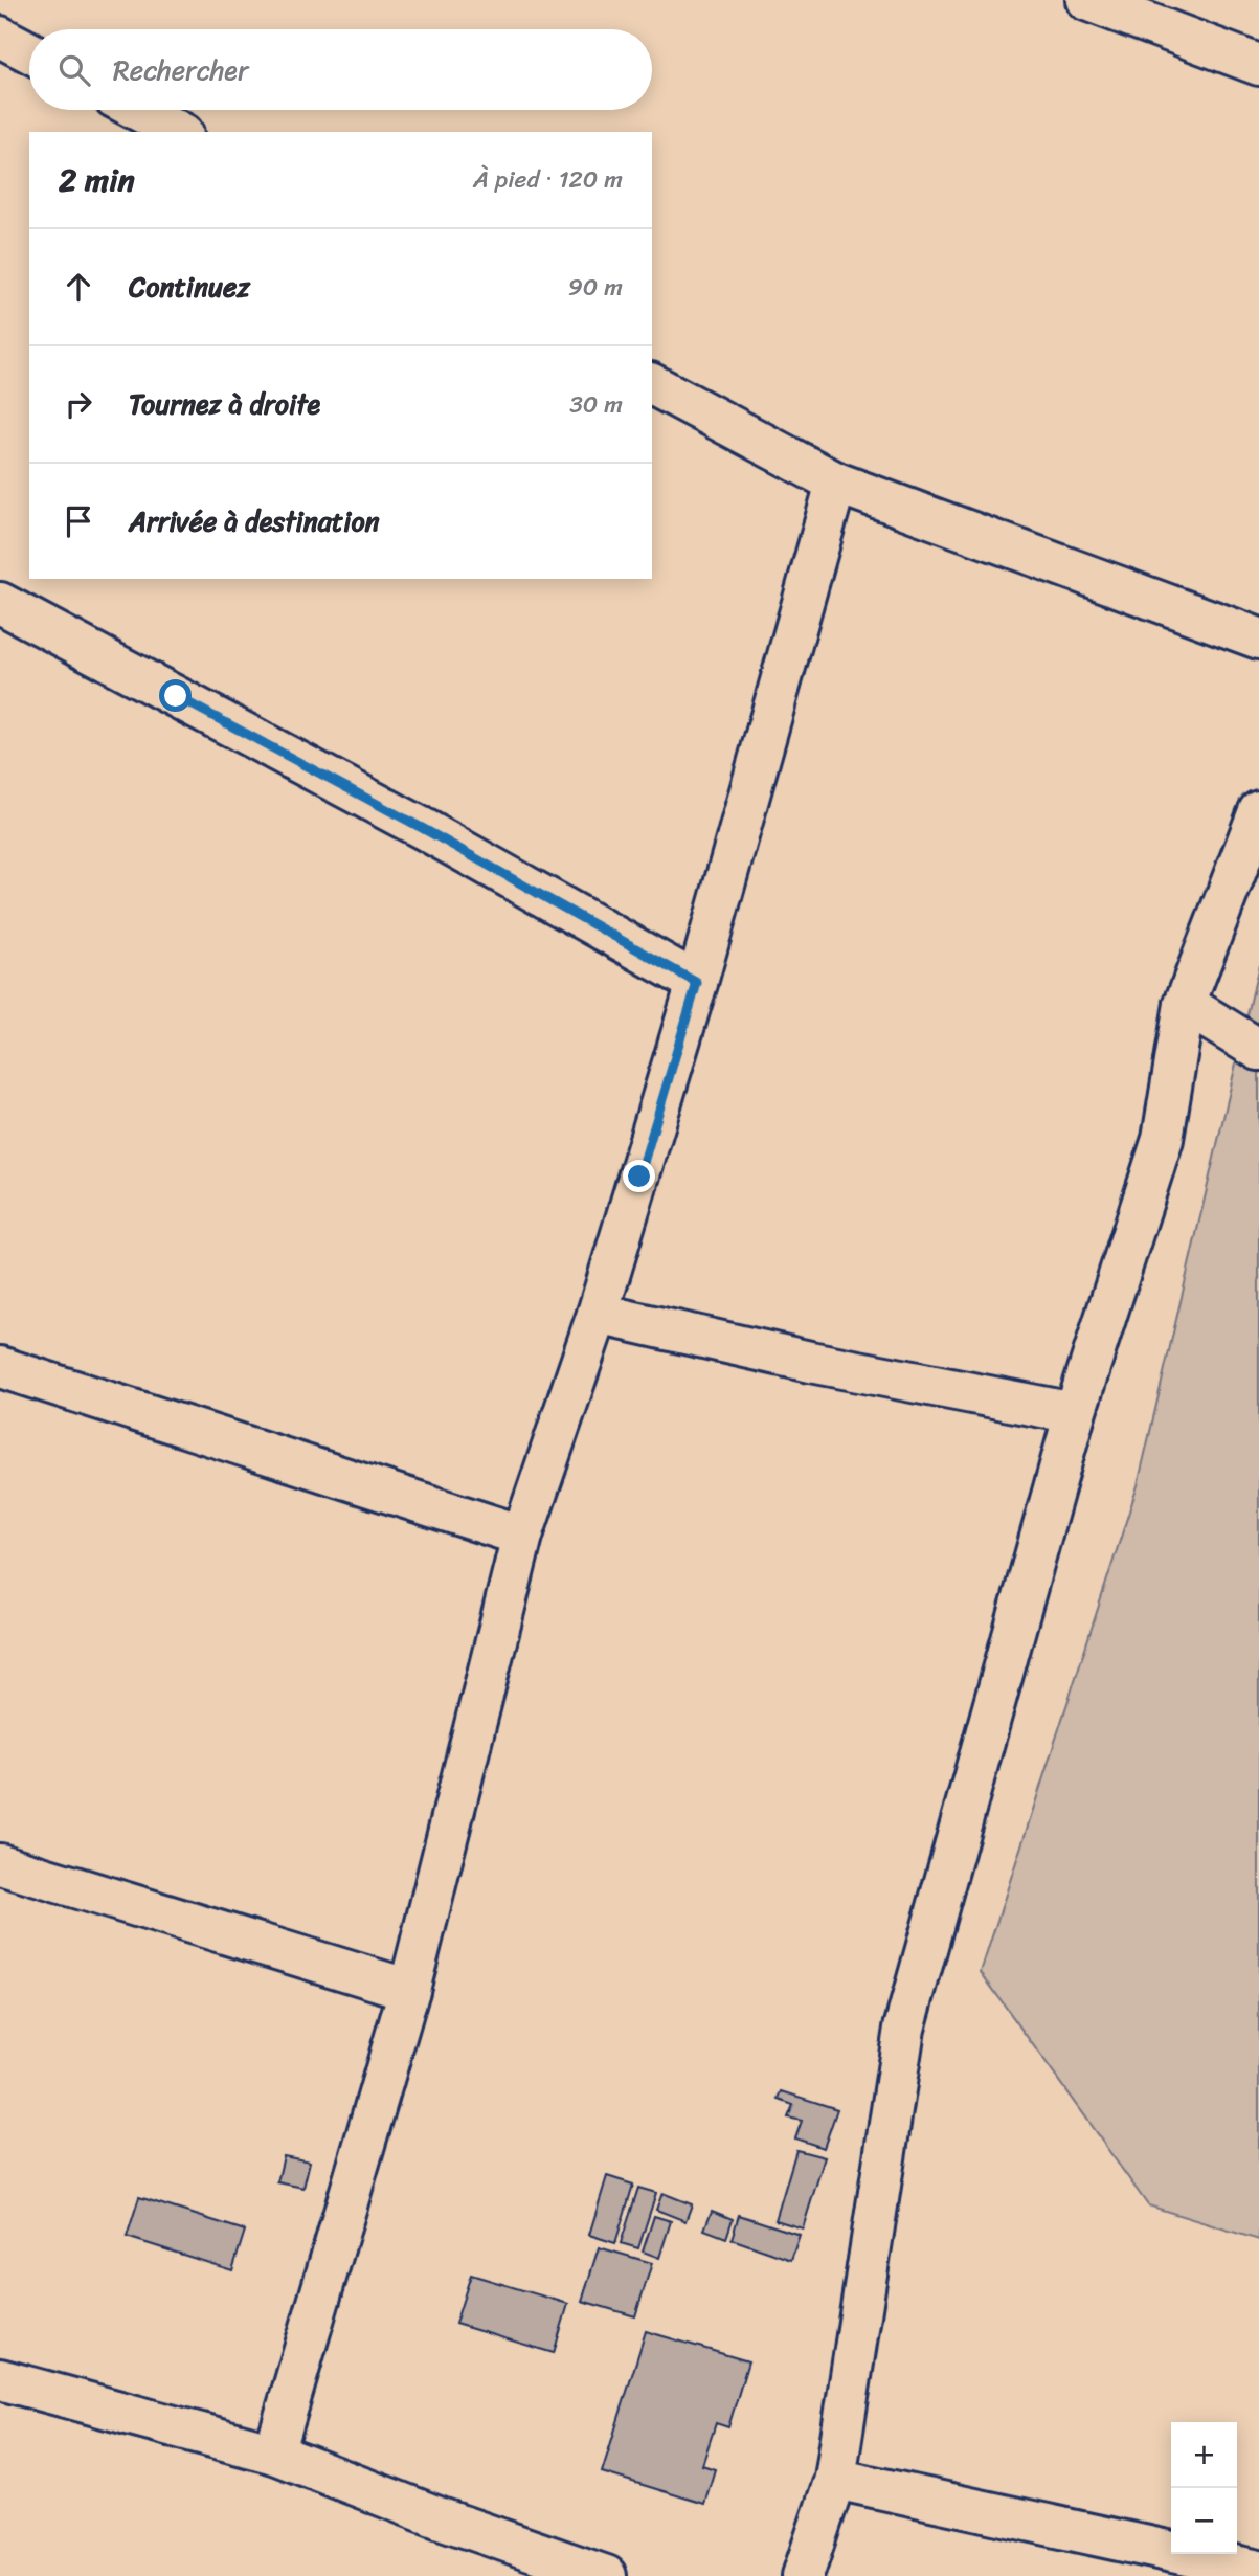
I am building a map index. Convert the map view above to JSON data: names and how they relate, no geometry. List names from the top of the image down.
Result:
{
  "page": {
    "search": "Rechercher",
    "heading": ["2 min", "À pied · 120 m"],
    "list": [
      ["Continuez", "90 m"],
      ["Tournez à droite", "30 m"],
      "Arrivée à destination"
    ],
    "map_buttons": ["+", "−"]
  }
}
